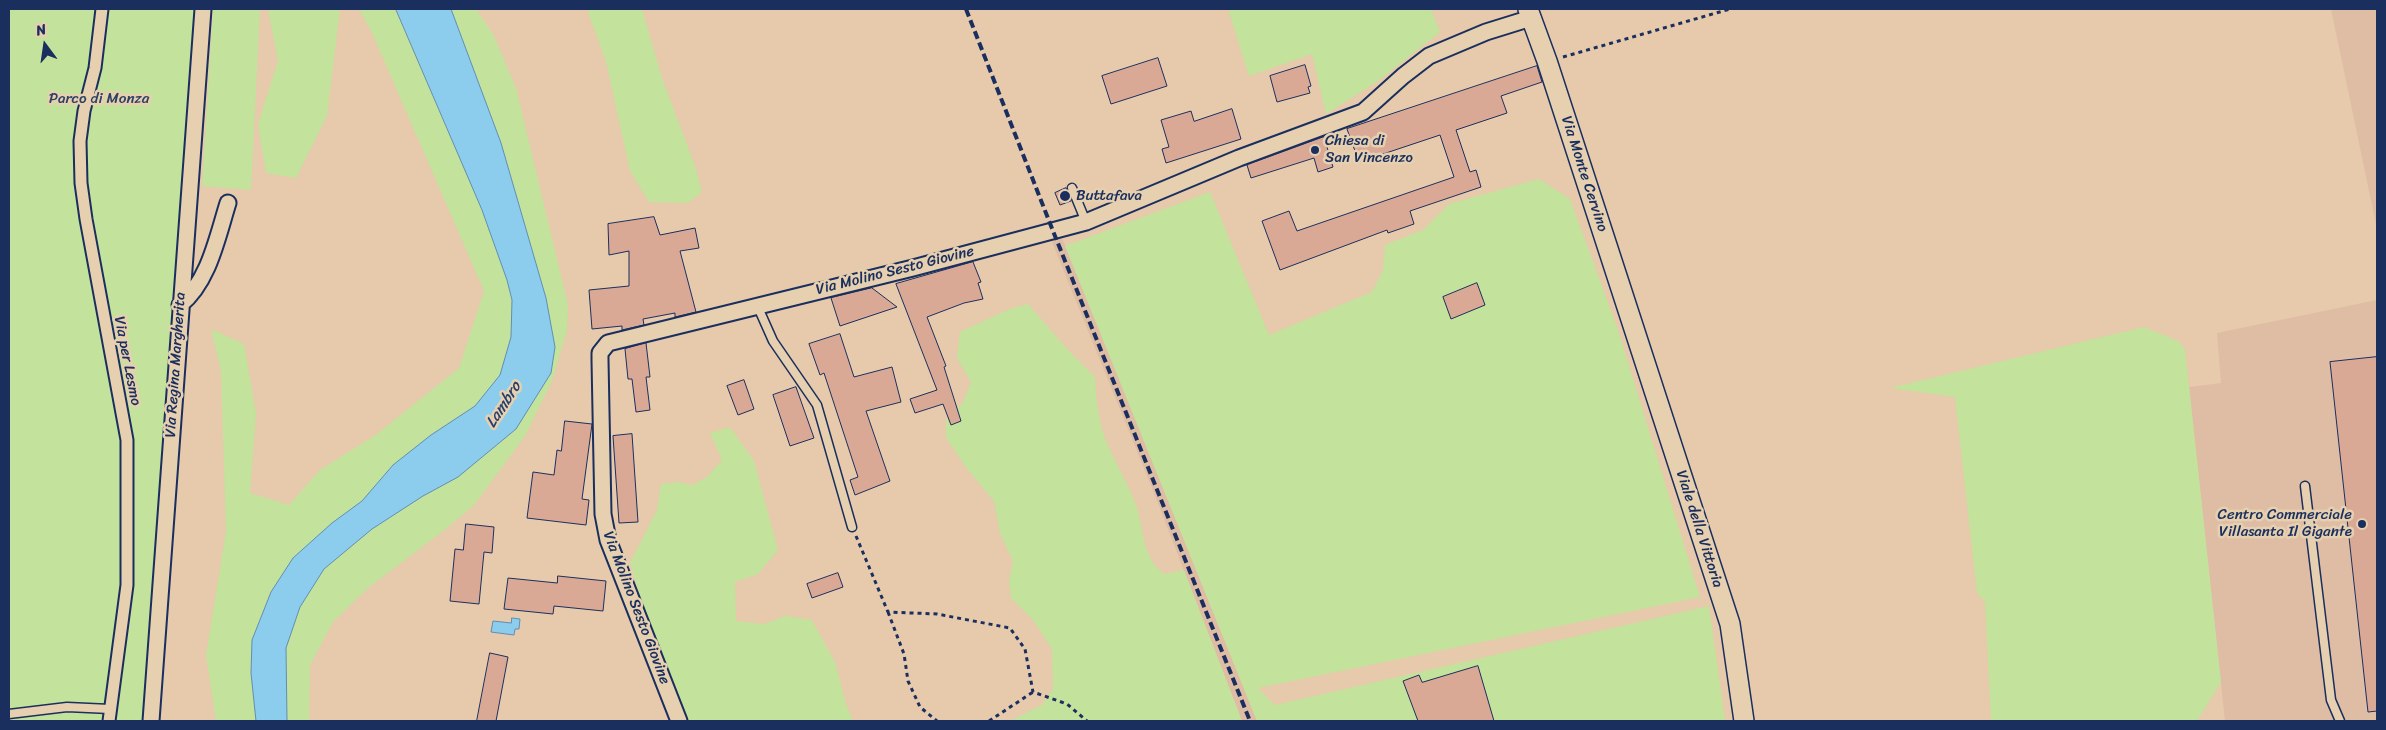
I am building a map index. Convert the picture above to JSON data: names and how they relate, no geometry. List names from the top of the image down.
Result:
{
  "streets": {
    "street": [
      "Via Monte Cervino",
      "Via Molino Sesto Giovine",
      "Via per Lesmo",
      "Via Regina Margherita",
      "Viale della Vittoria"
    ]
  },
  "crossings": [
    ["Via Monte Cervino", "Via Molino Sesto Giovine"],
    ["Via Monte Cervino", "Viale della Vittoria"]
  ],
  "water": ["Lambro"],
  "parks": ["Parco di Monza"],
  "places": ["Chiesa di San Vincenzo", "Buttafava", "Centro Commerciale Villasanta Il Gigante"],
  "north": "top"
}
